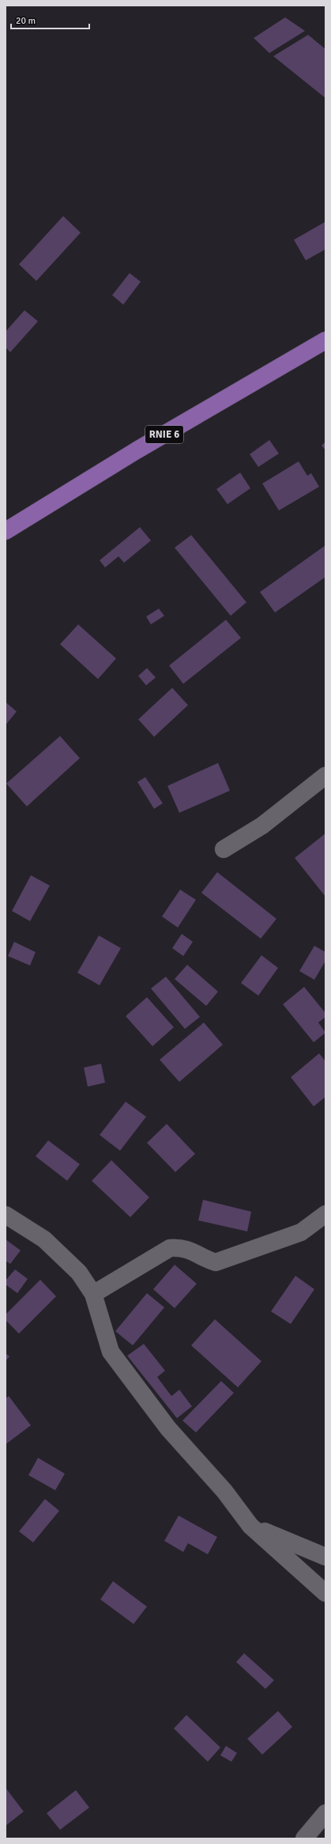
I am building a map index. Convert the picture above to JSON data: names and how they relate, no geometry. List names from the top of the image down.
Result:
{
  "streets": {
    "main road": ["RNIE 6"]
  },
  "scale_bar": "20 m"
}
